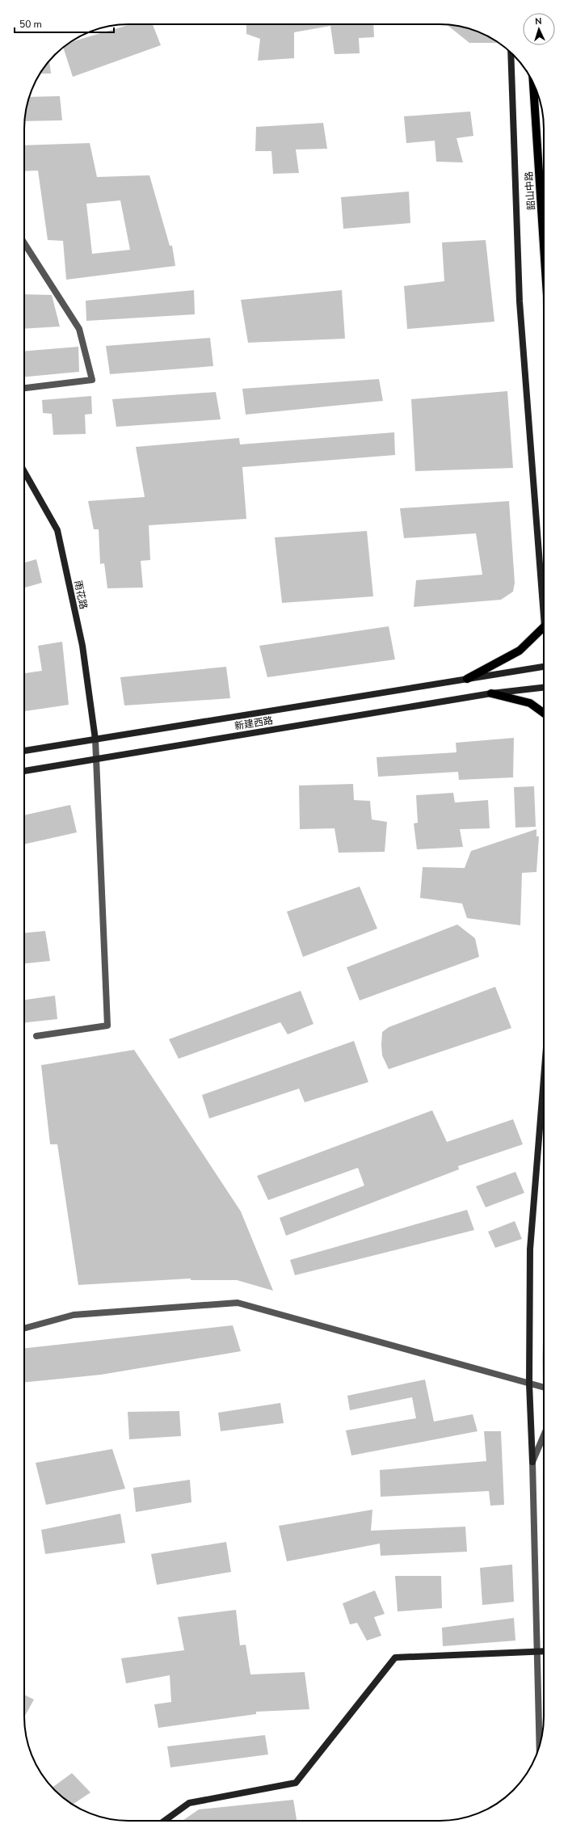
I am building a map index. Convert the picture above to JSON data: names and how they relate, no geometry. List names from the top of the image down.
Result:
{
  "streets": {
    "main road": ["韶山中路"],
    "street": ["雨花路", "新建西路"]
  },
  "crossings": [
    ["雨花路", "新建西路"]
  ],
  "scale_bar": "50 m",
  "north": "top"
}
